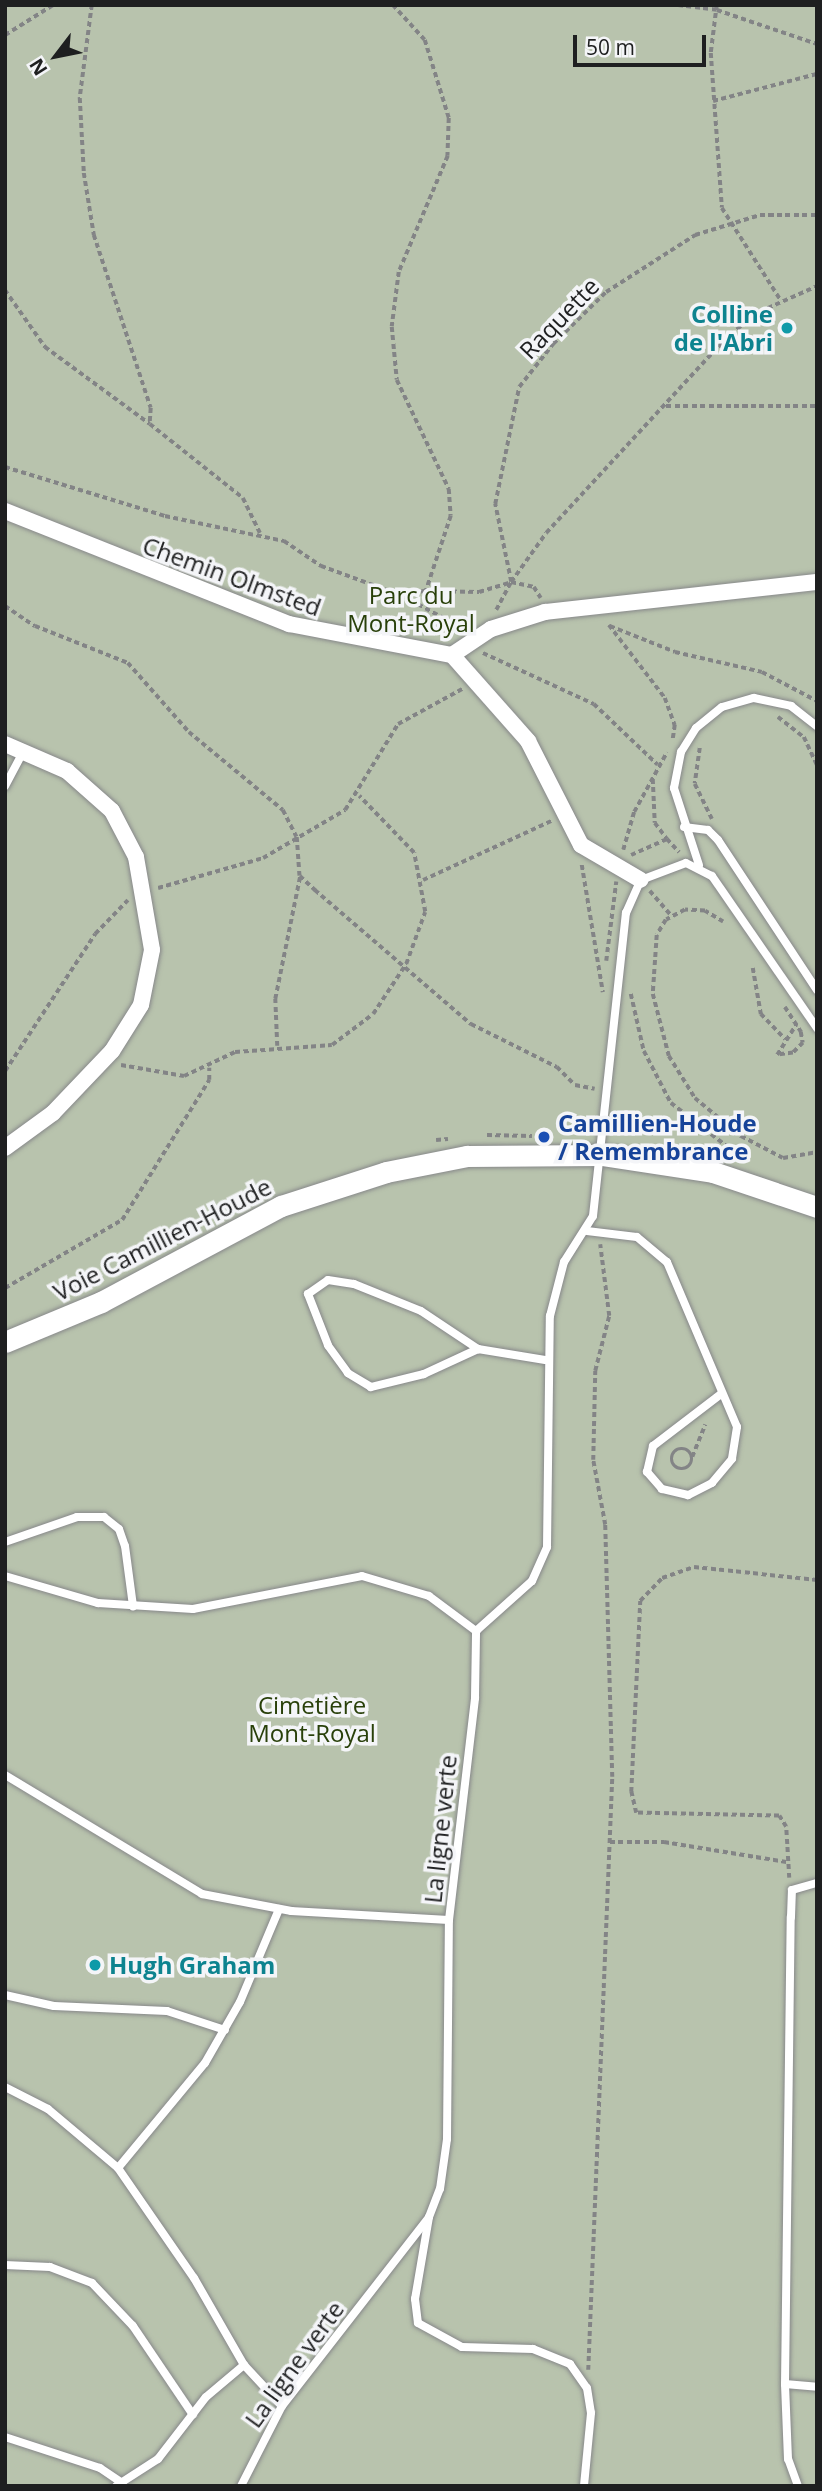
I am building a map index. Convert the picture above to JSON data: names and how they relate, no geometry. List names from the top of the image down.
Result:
{
  "streets": {
    "street": ["Chemin Olmsted", "Voie Camillien-Houde"],
    "lane": ["La ligne verte"],
    "path": ["Raquette"]
  },
  "parks": ["Parc du Mont-Royal", "Cimetière Mont-Royal"],
  "places": ["Colline de l'Abri", "Camillien-Houde / Remembrance", "Hugh Graham"],
  "scale_bar": "50 m",
  "north": "bottom left"
}
